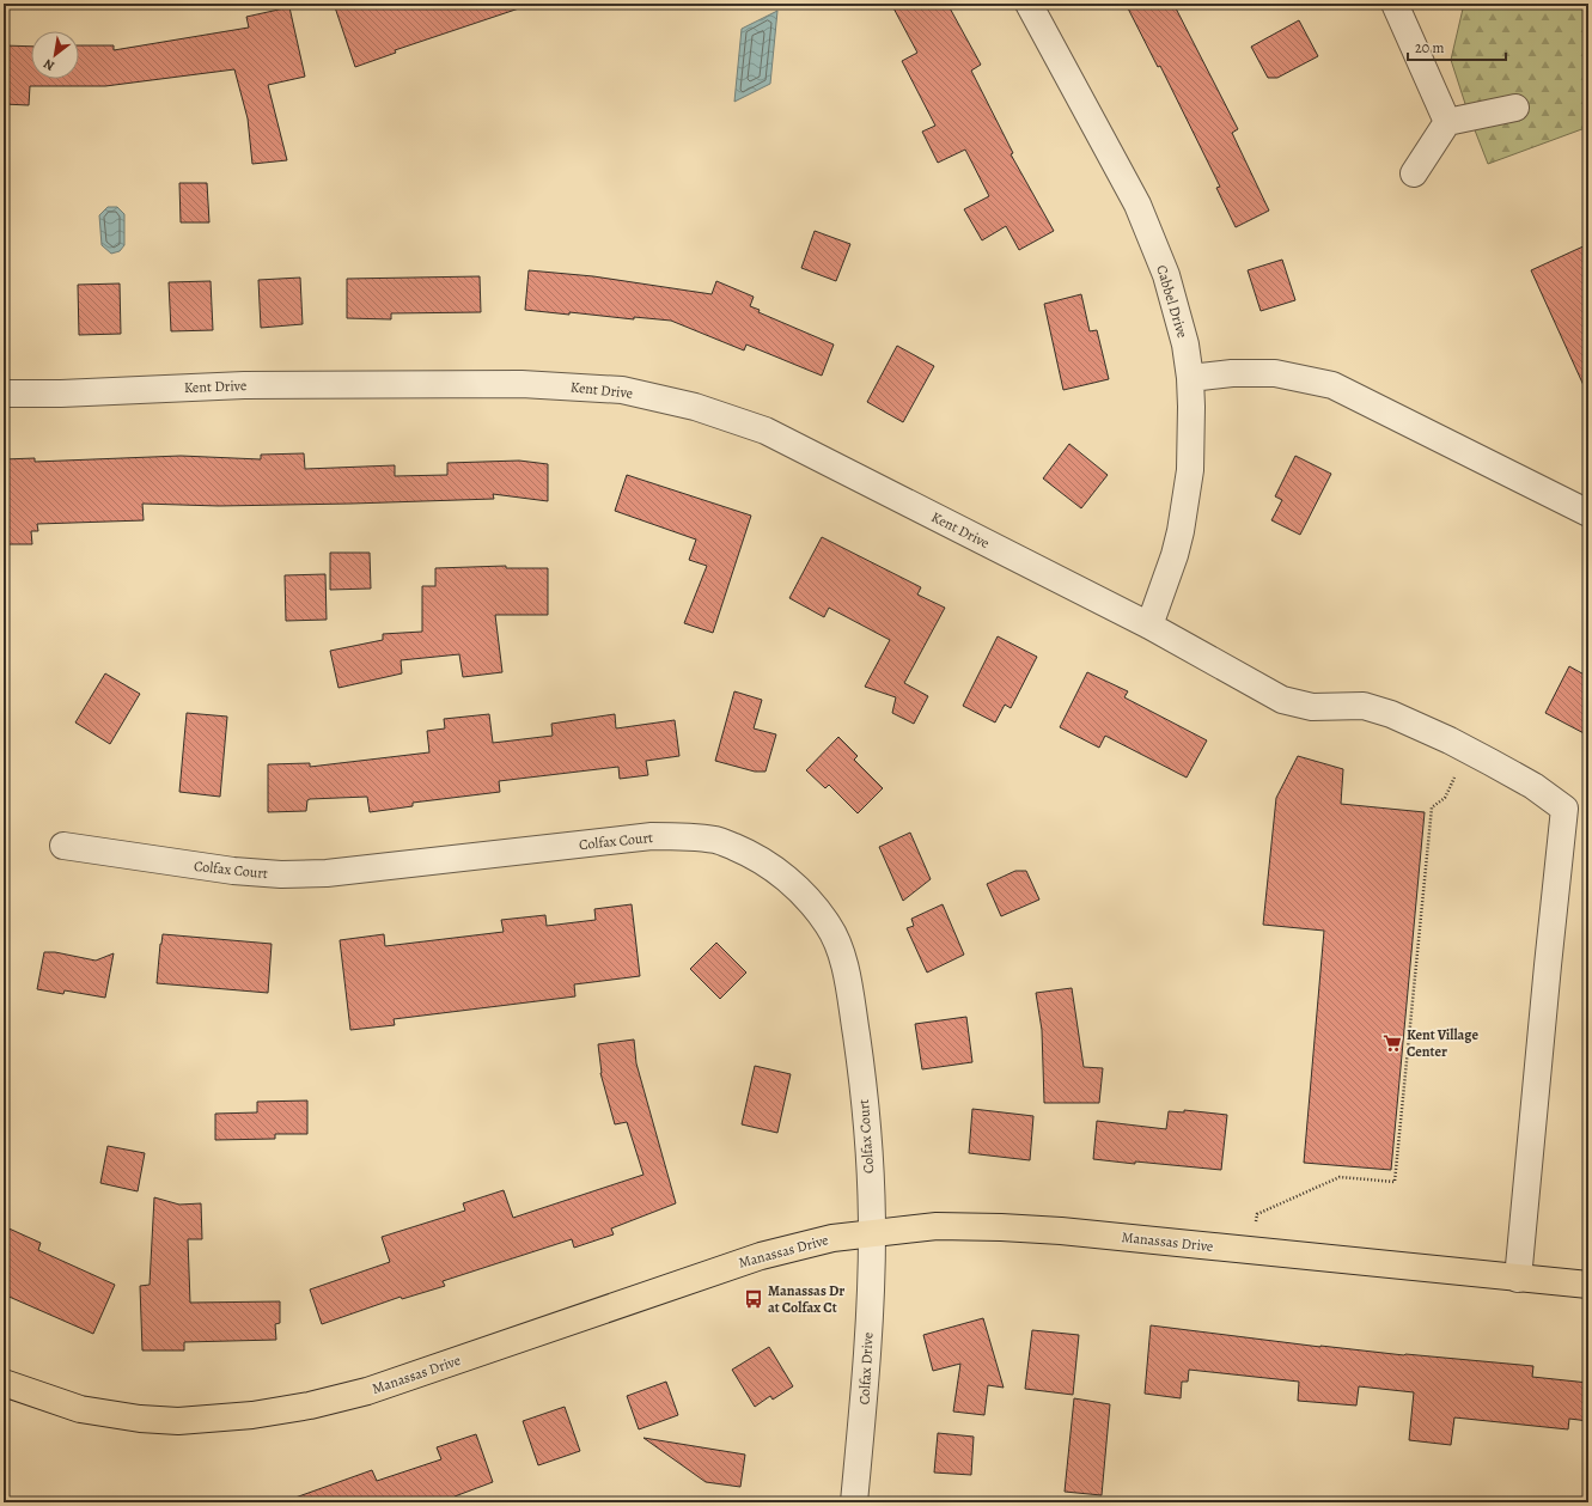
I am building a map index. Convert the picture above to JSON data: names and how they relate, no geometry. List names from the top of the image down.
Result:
{
  "streets": {
    "main road": ["Manassas Drive"],
    "street": [
      "Cabbel Drive",
      "Kent Drive",
      "Colfax Court",
      "Colfax Drive"
    ]
  },
  "crossings": [
    ["Cabbel Drive", "Kent Drive"],
    ["Kent Drive", "Manassas Drive"],
    ["Colfax Court", "Manassas Drive"],
    ["Colfax Court", "Colfax Drive"],
    ["Manassas Drive", "Colfax Drive"]
  ],
  "places": {
    "supermarket": ["Kent Village Center"],
    "bus stop": ["Manassas Dr at Colfax Ct"]
  },
  "scale_bar": "20 m",
  "north": "bottom left"
}
